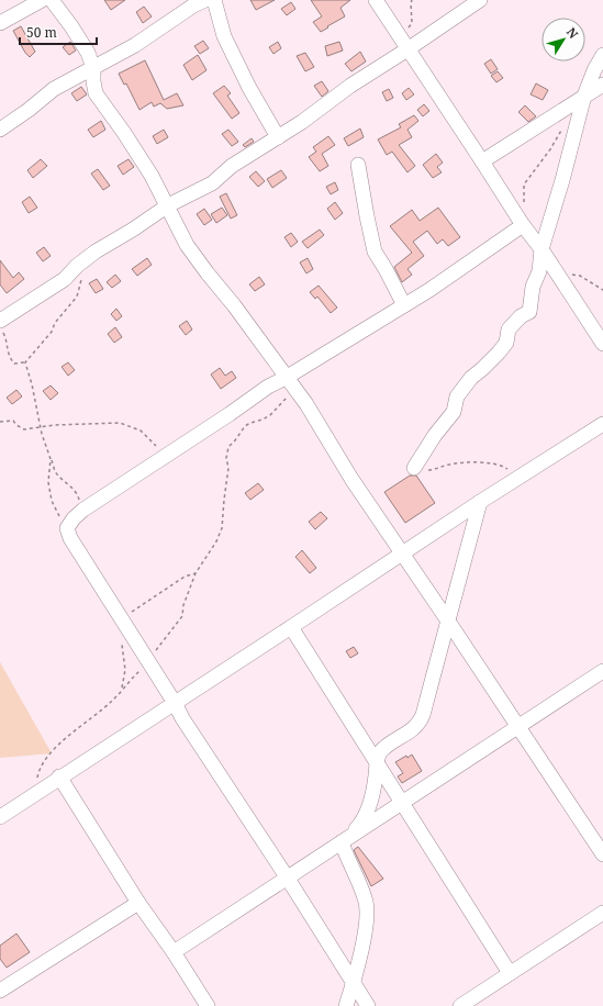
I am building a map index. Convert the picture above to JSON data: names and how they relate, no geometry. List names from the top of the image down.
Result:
{
  "scale_bar": "50 m",
  "north": "top right"
}
